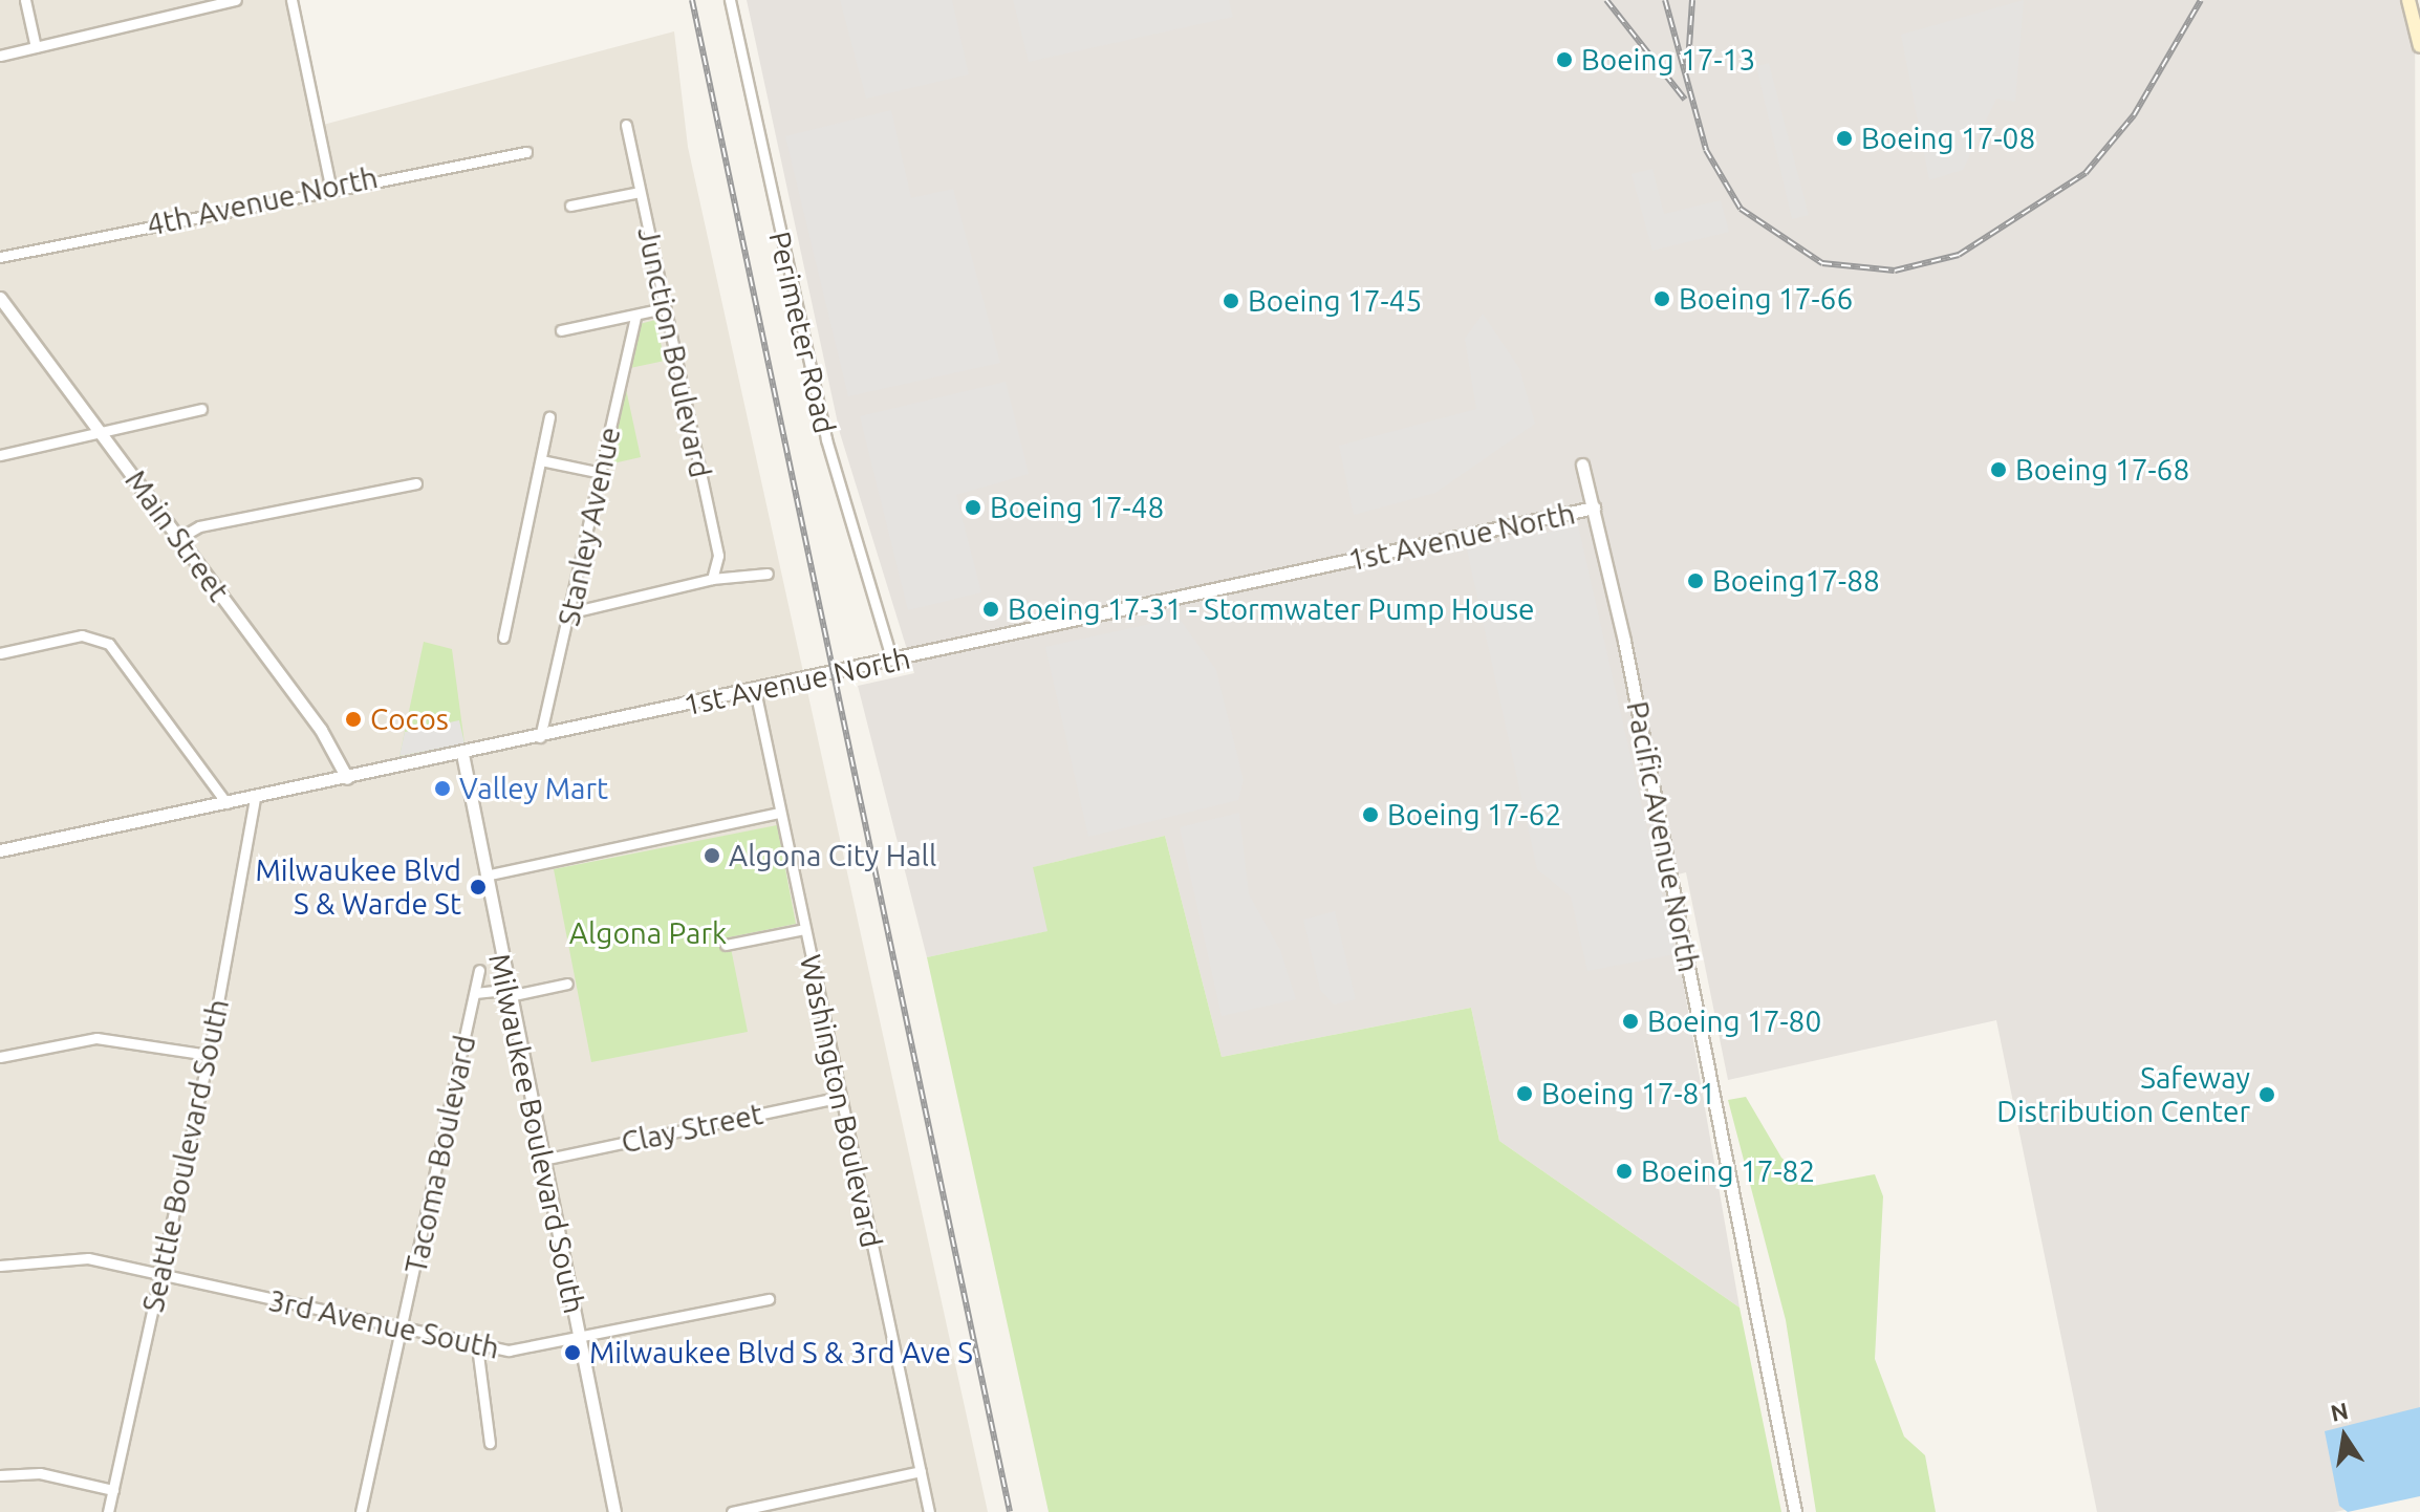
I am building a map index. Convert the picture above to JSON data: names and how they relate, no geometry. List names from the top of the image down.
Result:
{
  "streets": {
    "street": [
      "4th Avenue North",
      "Perimeter Road",
      "Junction Boulevard",
      "Stanley Avenue",
      "Main Street",
      "1st Avenue North",
      "Pacific Avenue North",
      "Washington Boulevard",
      "Clay Street",
      "Milwaukee Boulevard South",
      "Tacoma Boulevard",
      "Seattle Boulevard South",
      "3rd Avenue South"
    ]
  },
  "crossings": [
    ["Perimeter Road", "1st Avenue North"],
    ["Stanley Avenue", "1st Avenue North"],
    ["Main Street", "1st Avenue North"],
    ["1st Avenue North", "Pacific Avenue North"],
    ["1st Avenue North", "Washington Boulevard"],
    ["1st Avenue North", "Milwaukee Boulevard South"],
    ["1st Avenue North", "Seattle Boulevard South"],
    ["Washington Boulevard", "Clay Street"],
    ["Clay Street", "Milwaukee Boulevard South"],
    ["Milwaukee Boulevard South", "3rd Avenue South"],
    ["Tacoma Boulevard", "3rd Avenue South"],
    ["Seattle Boulevard South", "3rd Avenue South"]
  ],
  "parks": ["Algona Park"],
  "places": [
    "Boeing 17-13",
    "Boeing 17-08",
    "Boeing 17-66",
    "Boeing 17-45",
    "Boeing 17-68",
    "Boeing 17-48",
    "Boeing17-88",
    "Boeing 17-31 - Stormwater Pump House",
    "Cocos",
    "Valley Mart",
    "Boeing 17-62",
    "Algona City Hall",
    "Milwaukee Blvd S & Warde St",
    "Boeing 17-80",
    "Boeing 17-81",
    "Safeway Distribution Center",
    "Boeing 17-82",
    "Milwaukee Blvd S & 3rd Ave S"
  ],
  "north": "top"
}
